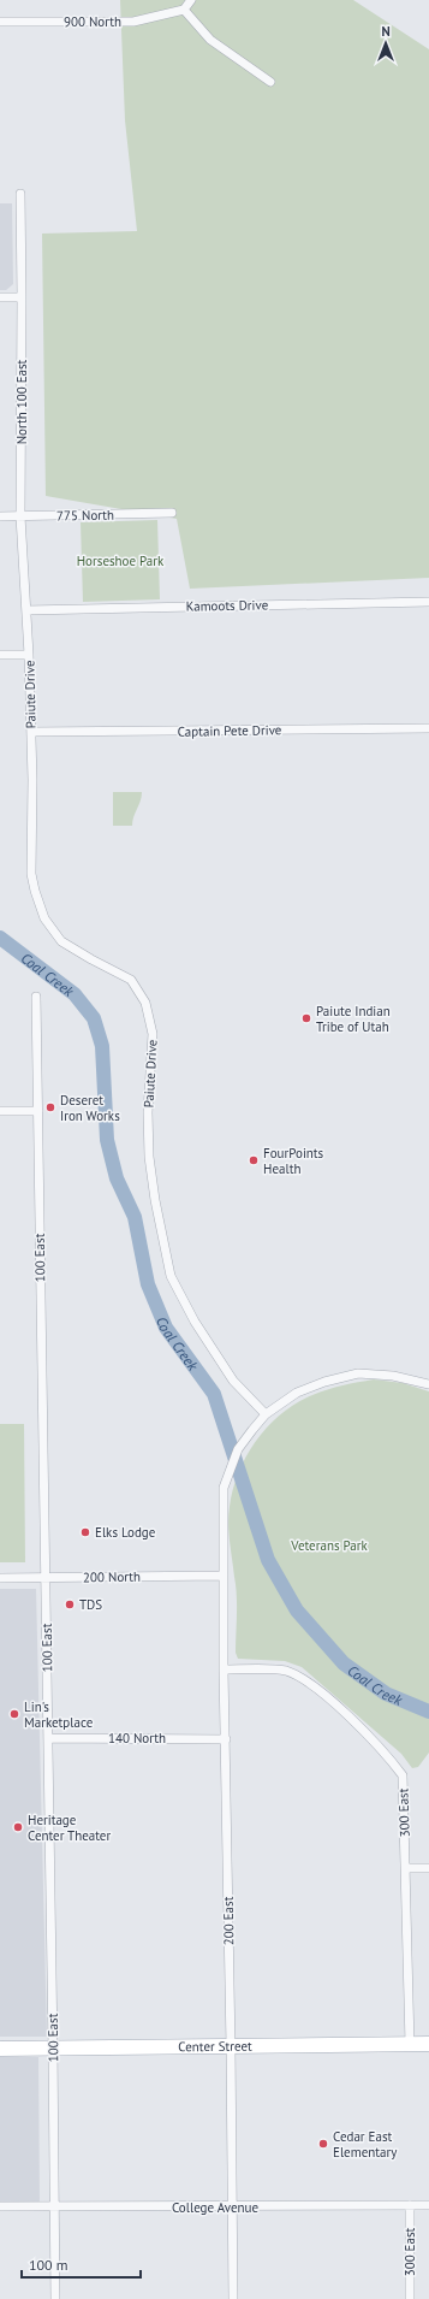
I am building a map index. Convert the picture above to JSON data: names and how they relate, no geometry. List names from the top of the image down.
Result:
{
  "streets": {
    "main road": ["Center Street"],
    "street": [
      "900 North",
      "North 100 East",
      "775 North",
      "Kamoots Drive",
      "Paiute Drive",
      "Captain Pete Drive",
      "100 East",
      "200 North",
      "140 North",
      "300 East",
      "200 East",
      "College Avenue"
    ]
  },
  "crossings": [
    ["North 100 East", "775 North"],
    ["North 100 East", "Kamoots Drive"],
    ["North 100 East", "Paiute Drive"],
    ["Kamoots Drive", "Paiute Drive"],
    ["Paiute Drive", "Captain Pete Drive"],
    ["Paiute Drive", "200 East"],
    ["100 East", "200 North"],
    ["100 East", "140 North"],
    ["100 East", "Center Street"],
    ["100 East", "College Avenue"],
    ["200 North", "200 East"],
    ["140 North", "200 East"],
    ["300 East", "200 East"],
    ["300 East", "Center Street"],
    ["300 East", "College Avenue"],
    ["200 East", "Center Street"],
    ["200 East", "College Avenue"]
  ],
  "water": ["Coal Creek"],
  "parks": ["Horseshoe Park", "Veterans Park"],
  "places": [
    "Paiute Indian Tribe of Utah",
    "Deseret Iron Works",
    "FourPoints Health",
    "Elks Lodge",
    "TDS",
    "Lin's Marketplace",
    "Heritage Center Theater",
    "Cedar East Elementary"
  ],
  "scale_bar": "100 m",
  "north": "top"
}
